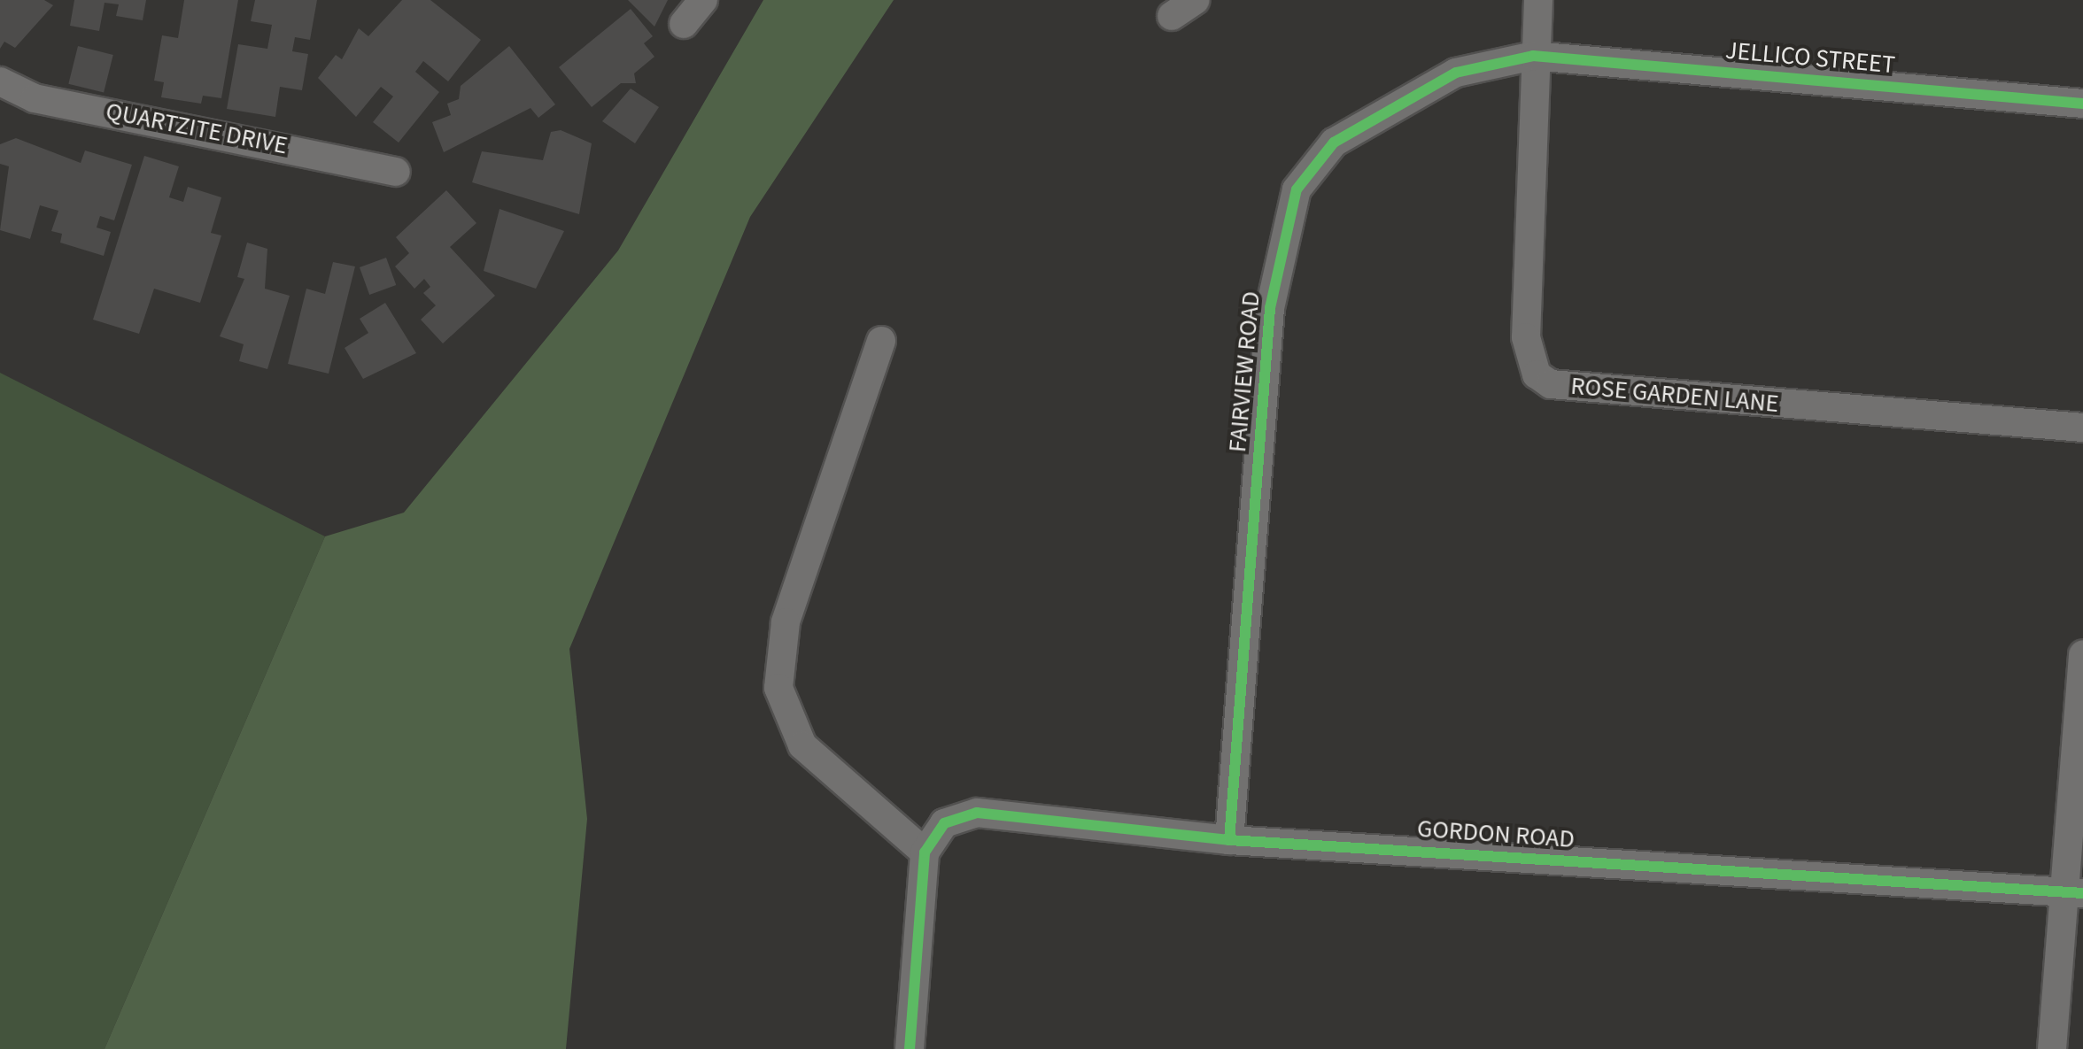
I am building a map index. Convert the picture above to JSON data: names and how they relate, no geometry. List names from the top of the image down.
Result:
{
  "streets": {
    "street": [
      "JELLICO STREET",
      "QUARTZITE DRIVE",
      "FAIRVIEW ROAD",
      "ROSE GARDEN LANE",
      "GORDON ROAD"
    ]
  },
  "crossings": [
    ["JELLICO STREET", "FAIRVIEW ROAD"],
    ["JELLICO STREET", "ROSE GARDEN LANE"],
    ["FAIRVIEW ROAD", "ROSE GARDEN LANE"],
    ["FAIRVIEW ROAD", "GORDON ROAD"]
  ]
}
